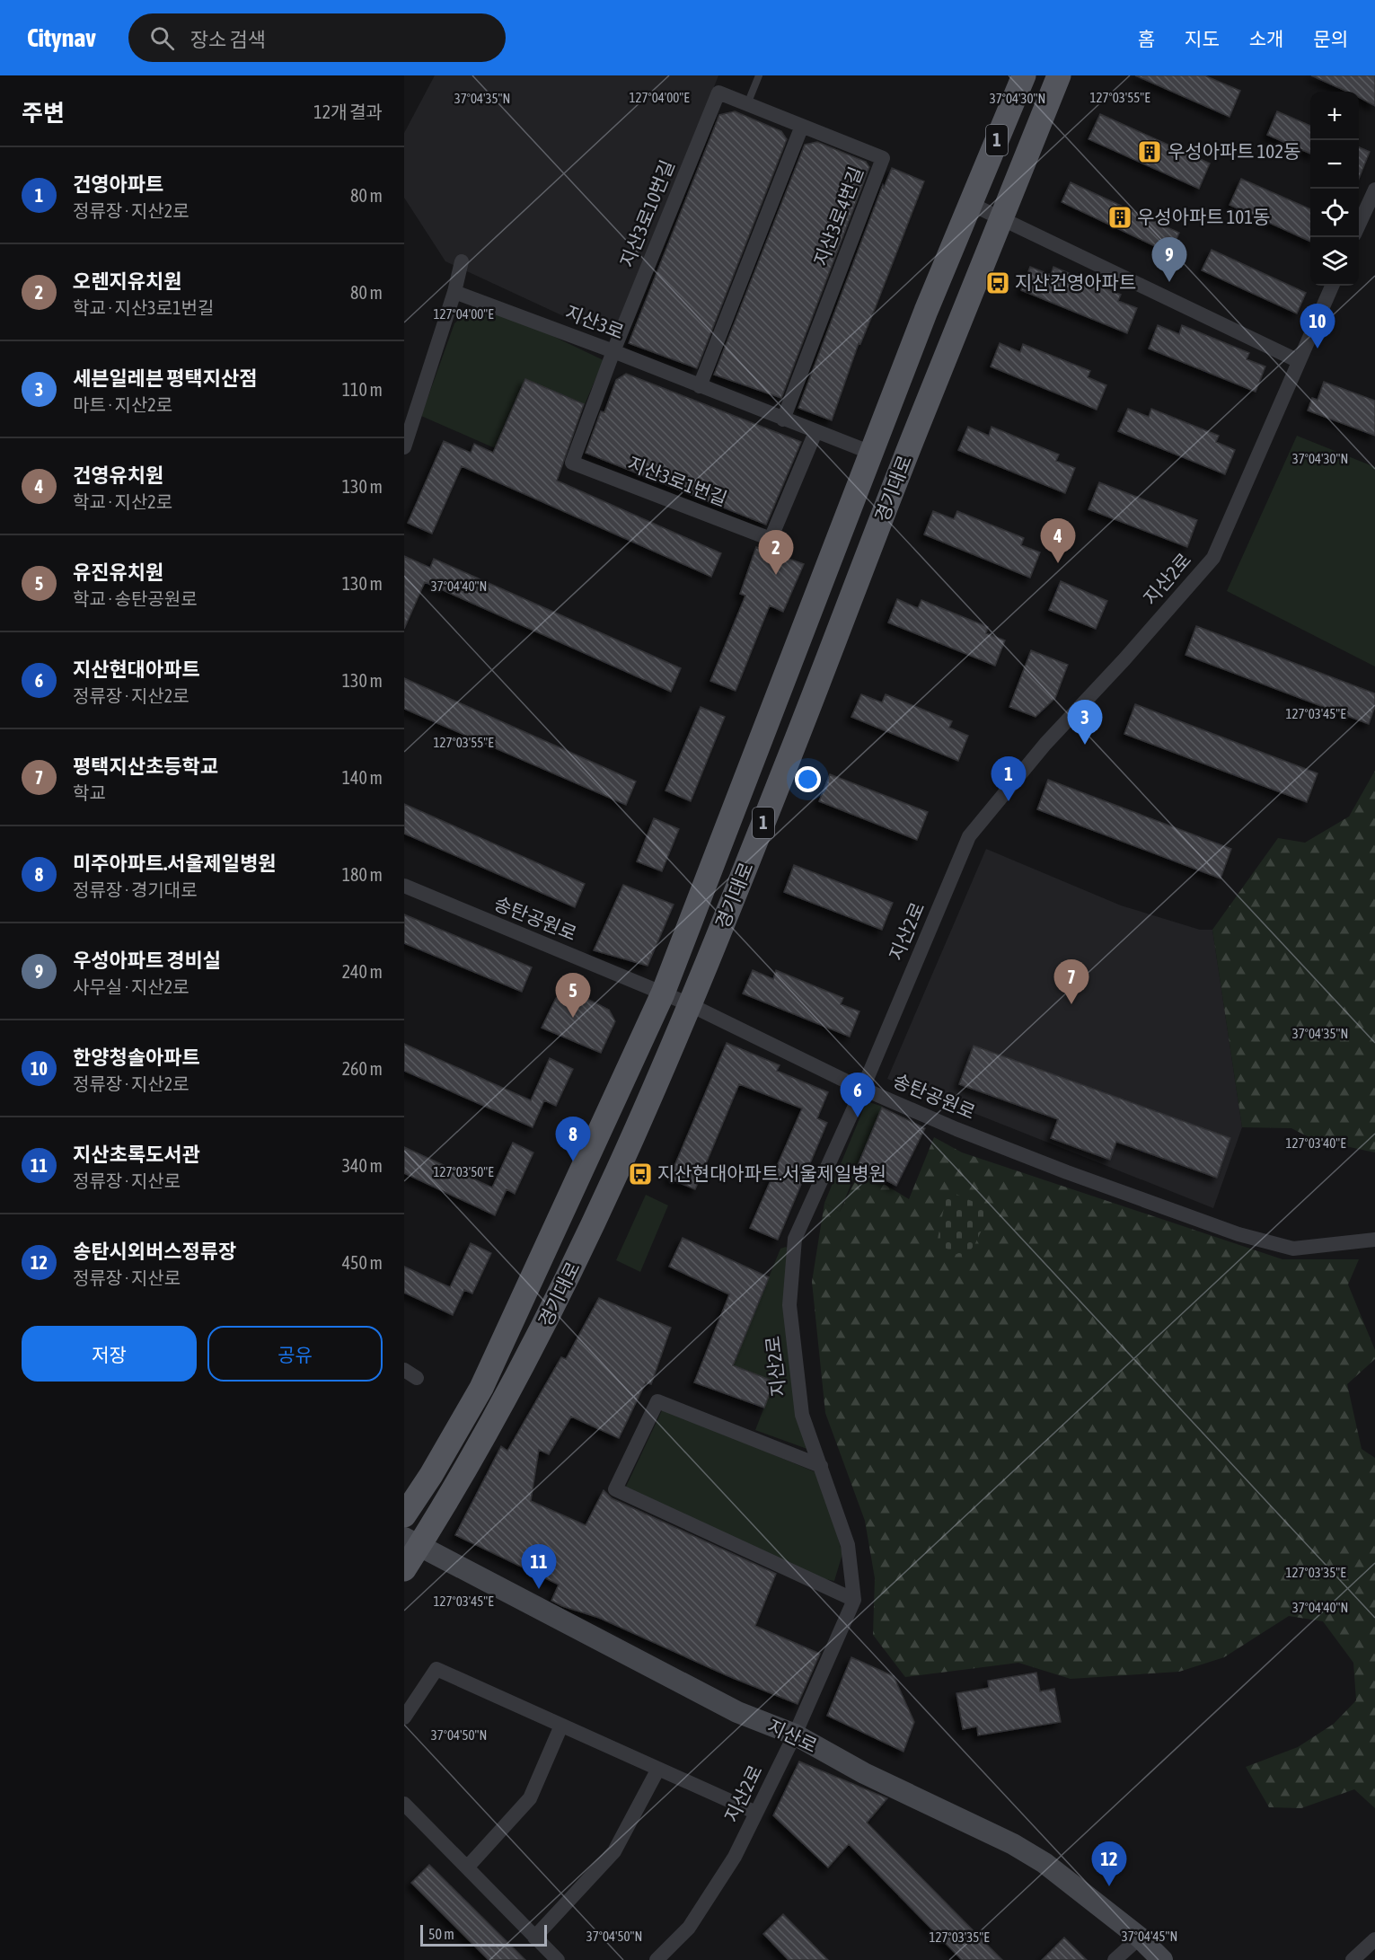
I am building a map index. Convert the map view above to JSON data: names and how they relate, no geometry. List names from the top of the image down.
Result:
{
  "streets": {
    "main road": ["1", "경기대로", "지산로"],
    "street": [
      "지산3로10번길",
      "지산3로4번길",
      "지산3로",
      "지산3로1번길",
      "지산2로",
      "송탄공원로"
    ]
  },
  "crossings": [
    ["지산3로10번길", "지산3로"],
    ["지산3로10번길", "지산3로1번길"],
    ["지산3로4번길", "지산3로"],
    ["지산3로", "지산3로1번길"],
    ["지산3로", "경기대로"],
    ["경기대로", "송탄공원로"],
    ["경기대로", "지산로"],
    ["지산2로", "송탄공원로"],
    ["지산2로", "지산로"]
  ],
  "places": {
    "building": ["우성아파트 102동", "우성아파트 101동"],
    "bus stop": ["지산건영아파트", "지산현대아파트.서울제일병원"]
  },
  "scale_bar": "50 m",
  "page": {
    "header": "Citynav",
    "search": "장소 검색",
    "nav": [
      "홈",
      "지도",
      "소개",
      "문의"
    ],
    "heading": ["주변", "12개 결과"],
    "map_buttons": ["+", "−"],
    "list": [
      {
        "mark": "1",
        "name": "건영아파트",
        "note": "정류장 · 지산2로",
        "value": "80 m"
      },
      {
        "mark": "2",
        "name": "오렌지유치원",
        "note": "학교 · 지산3로1번길",
        "value": "80 m"
      },
      {
        "mark": "3",
        "name": "세븐일레븐 평택지산점",
        "note": "마트 · 지산2로",
        "value": "110 m"
      },
      {
        "mark": "4",
        "name": "건영유치원",
        "note": "학교 · 지산2로",
        "value": "130 m"
      },
      {
        "mark": "5",
        "name": "유진유치원",
        "note": "학교 · 송탄공원로",
        "value": "130 m"
      },
      {
        "mark": "6",
        "name": "지산현대아파트",
        "note": "정류장 · 지산2로",
        "value": "130 m"
      },
      {
        "mark": "7",
        "name": "평택지산초등학교",
        "note": "학교",
        "value": "140 m"
      },
      {
        "mark": "8",
        "name": "미주아파트.서울제일병원",
        "note": "정류장 · 경기대로",
        "value": "180 m"
      },
      {
        "mark": "9",
        "name": "우성아파트 경비실",
        "note": "사무실 · 지산2로",
        "value": "240 m"
      },
      {
        "mark": "10",
        "name": "한양청솔아파트",
        "note": "정류장 · 지산2로",
        "value": "260 m"
      },
      {
        "mark": "11",
        "name": "지산초록도서관",
        "note": "정류장 · 지산로",
        "value": "340 m"
      },
      {
        "mark": "12",
        "name": "송탄시외버스정류장",
        "note": "정류장 · 지산로",
        "value": "450 m"
      }
    ],
    "pins": [
      "9",
      "10",
      "4",
      "2",
      "3",
      "1",
      "7",
      "5",
      "6",
      "8",
      "11",
      "12"
    ],
    "buttons": ["저장", "공유"],
    "scale": "50 m"
  },
  "coordinates": [
    "127°04'00\"E",
    "127°03'55\"E",
    "37°04'35\"N",
    "37°04'30\"N",
    "37°04'40\"N",
    "127°03'45\"E",
    "127°03'40\"E",
    "127°03'50\"E",
    "127°03'35\"E",
    "37°04'50\"N",
    "37°04'45\"N"
  ]
}
